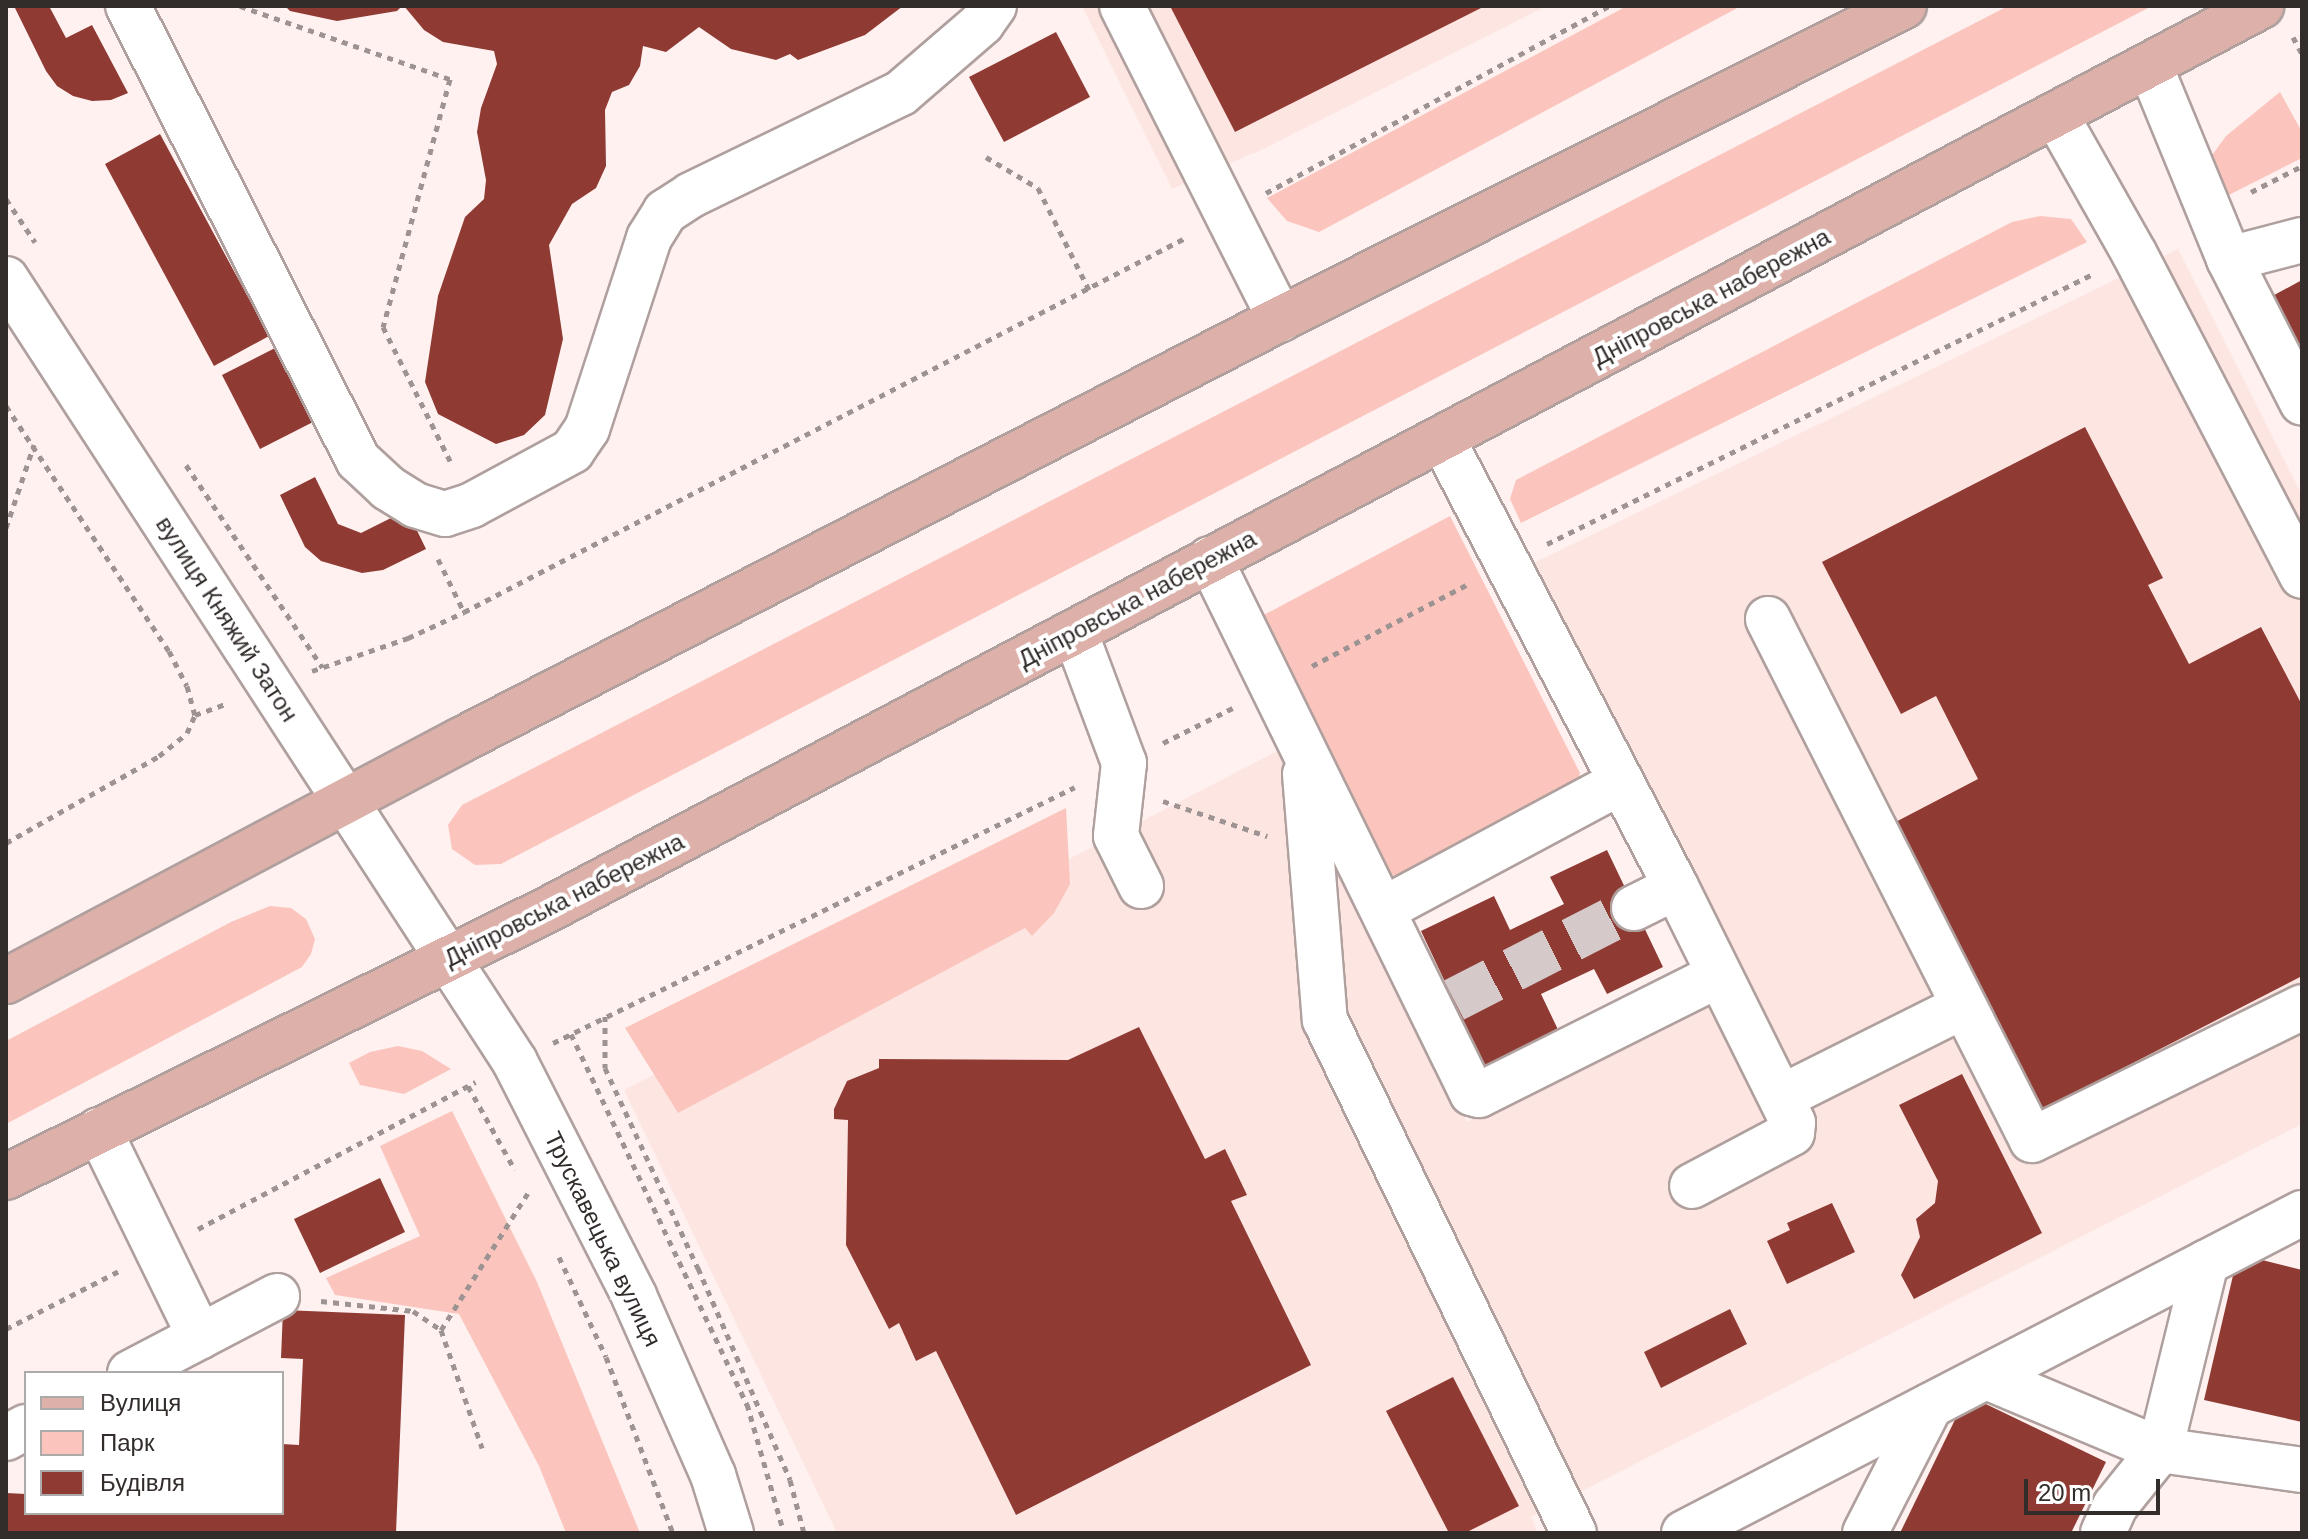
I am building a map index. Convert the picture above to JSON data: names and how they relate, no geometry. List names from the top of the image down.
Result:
{
  "streets": {
    "main road": ["Дніпровська набережна"],
    "street": ["вулиця Княжий Затон", "Трускавецька вулиця"]
  },
  "crossings": [
    ["Дніпровська набережна", "вулиця Княжий Затон"],
    ["Дніпровська набережна", "Трускавецька вулиця"],
    ["вулиця Княжий Затон", "Трускавецька вулиця"]
  ],
  "legend": ["Вулиця", "Парк", "Будівля"],
  "scale_bar": "20 m"
}
